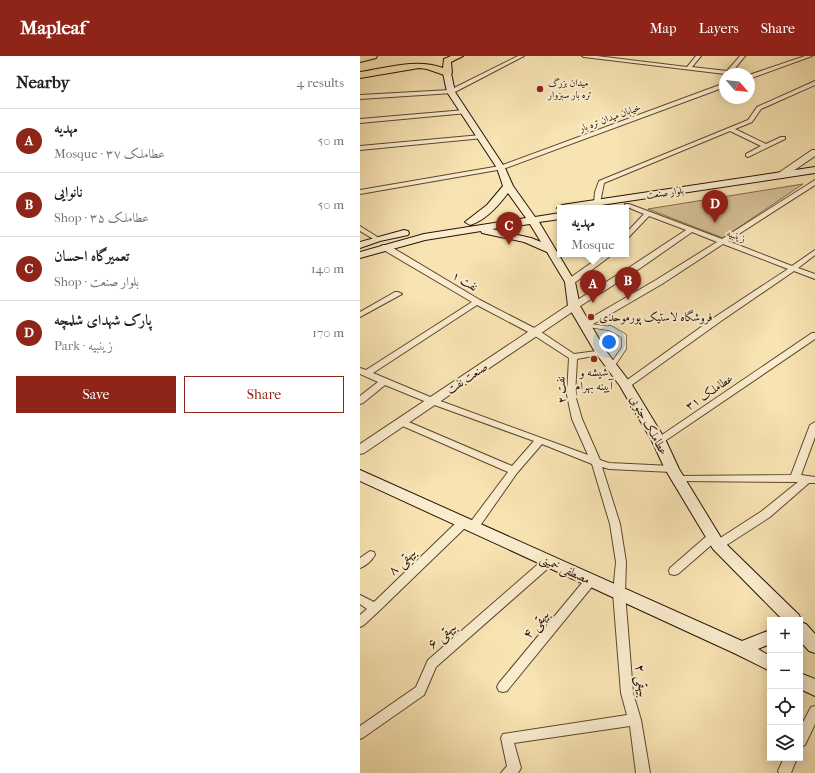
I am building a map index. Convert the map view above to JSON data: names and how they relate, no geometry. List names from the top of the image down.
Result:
{
  "streets": {
    "main road": ["بلوار صنعت", "عطاملک جنوبی", "مصطفی خمینی"],
    "street": [
      "خیابان میدان تره بار",
      "زینبیه",
      "نفت ۱",
      "صنعت نفت",
      "نفت ۲",
      "عطاملک ۳۱",
      "بیهقی ۸",
      "بیهقی ۴",
      "بیهقی ۶",
      "بیهقی ۲"
    ]
  },
  "crossings": [
    ["خیابان میدان تره بار", "عطاملک جنوبی"],
    ["بلوار صنعت", "نفت ۱"],
    ["بلوار صنعت", "عطاملک جنوبی"],
    ["نفت ۱", "صنعت نفت"],
    ["صنعت نفت", "عطاملک جنوبی"],
    ["نفت ۲", "مصطفی خمینی"],
    ["نفت ۲", "بیهقی ۲"],
    ["عطاملک ۳۱", "عطاملک جنوبی"],
    ["بیهقی ۸", "مصطفی خمینی"],
    ["مصطفی خمینی", "بیهقی ۴"],
    ["مصطفی خمینی", "بیهقی ۶"],
    ["مصطفی خمینی", "بیهقی ۲"]
  ],
  "places": ["میدان بزرگ تره بار سبزوار", "فروشگاه لاستیک پورموحدی", "شیشه و آیینه بهرام"],
  "north": "bottom right",
  "page": {
    "header": "Mapleaf",
    "nav": ["Map", "Layers", "Share"],
    "heading": ["Nearby", "4 results"],
    "list": [
      {
        "mark": "A",
        "name": "مهدیه",
        "note": "Mosque · عطاملک ۳۷",
        "value": "50 m"
      },
      {
        "mark": "B",
        "name": "نانوایی",
        "note": "Shop · عطاملک ۳۵",
        "value": "50 m"
      },
      {
        "mark": "C",
        "name": "تعمیرگاه احسان",
        "note": "Shop · بلوار صنعت",
        "value": "140 m"
      },
      {
        "mark": "D",
        "name": "پارک شهدای شلمچه",
        "note": "Park · زینبیه",
        "value": "170 m"
      }
    ],
    "pins": [
      "D",
      "C",
      "B",
      "A"
    ],
    "popup": ["مهدیه", "Mosque"],
    "buttons": ["Save", "Share"],
    "map_buttons": ["+", "−"]
  }
}
